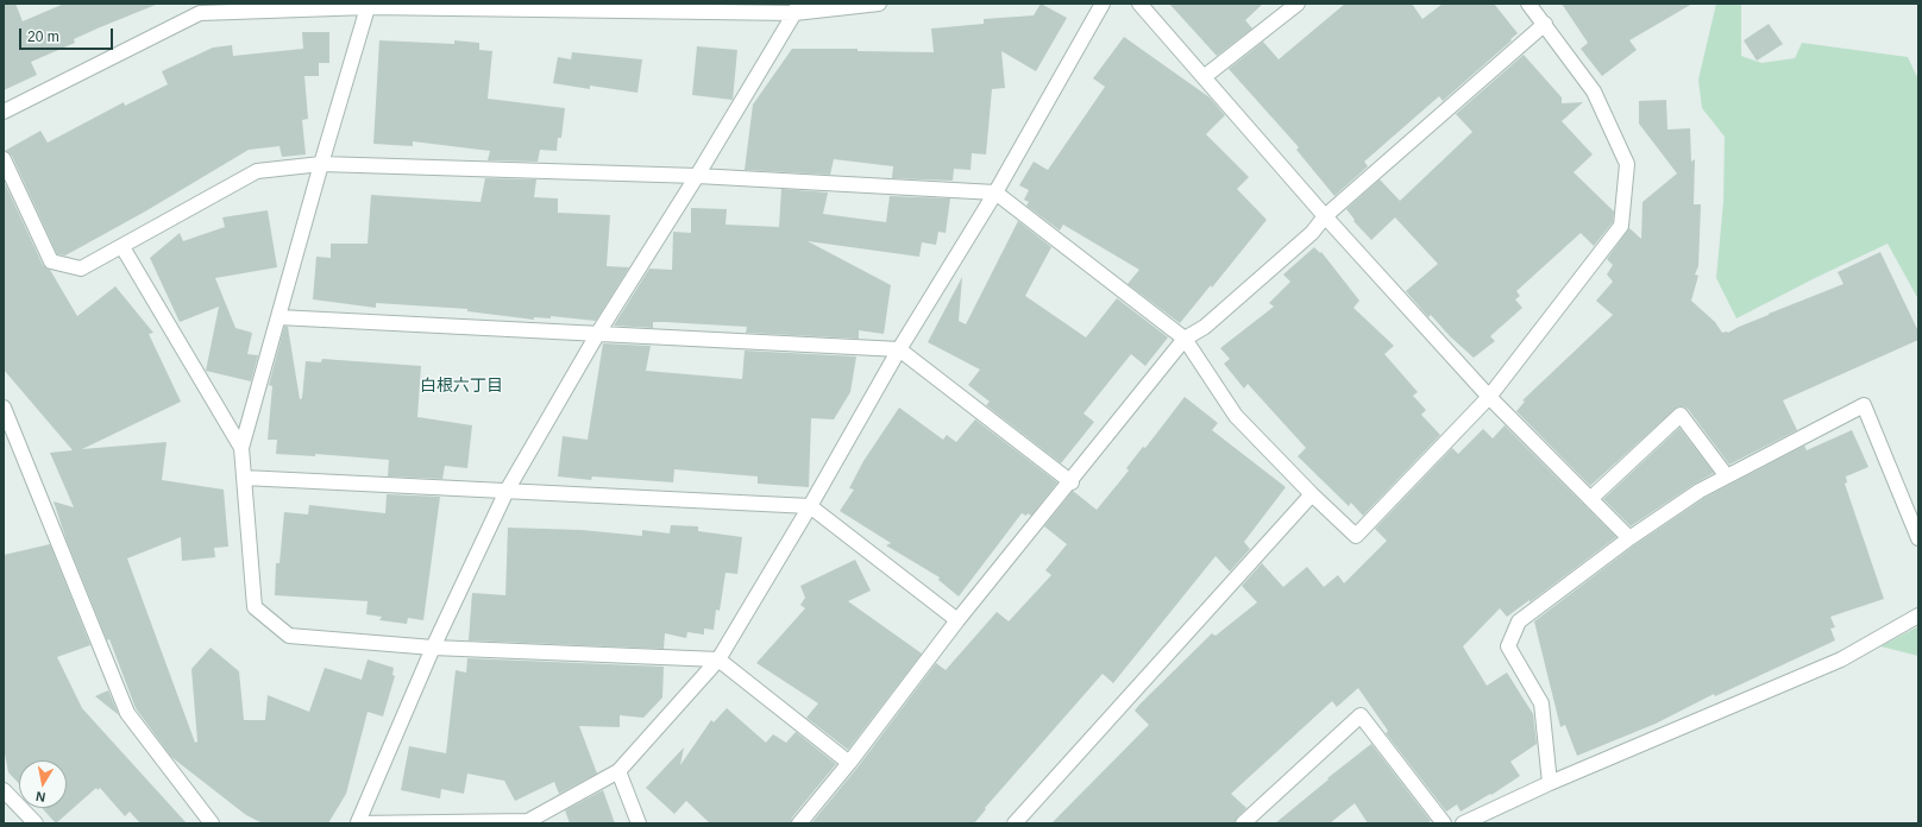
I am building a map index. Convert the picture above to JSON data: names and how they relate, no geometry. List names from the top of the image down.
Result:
{
  "districts": ["白根六丁目"],
  "scale_bar": "20 m",
  "north": "bottom"
}
